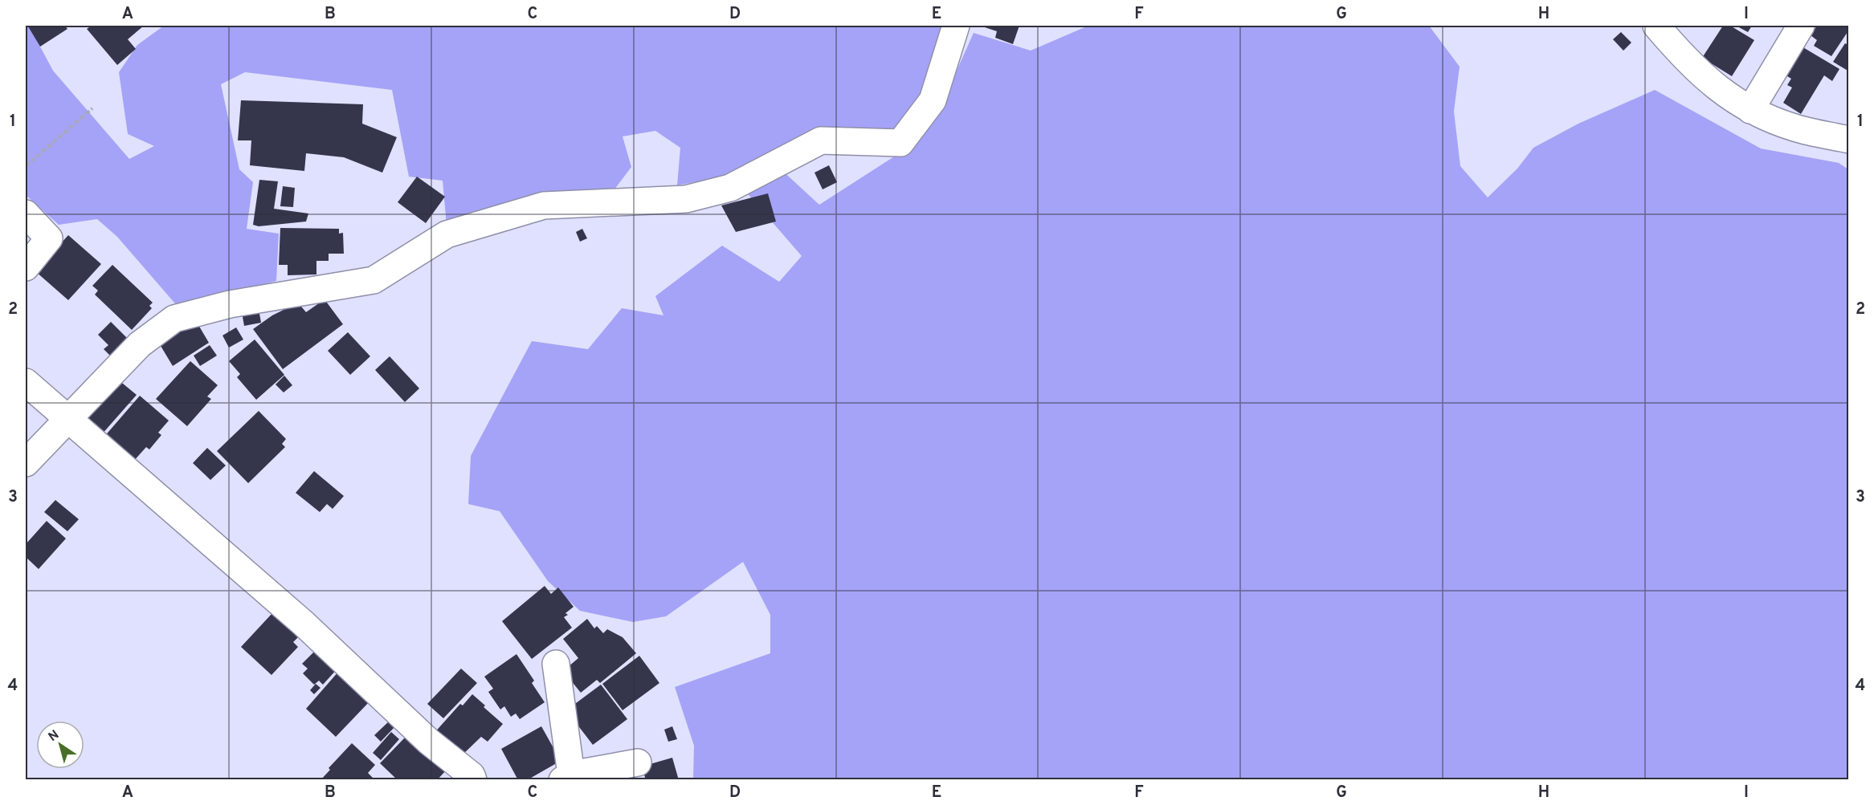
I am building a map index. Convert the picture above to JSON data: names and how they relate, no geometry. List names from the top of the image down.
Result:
{
  "north": "top left",
  "grid": {
    "columns": [
      "A",
      "B",
      "C",
      "D",
      "E",
      "F",
      "G",
      "H",
      "I"
    ],
    "rows": [
      "1",
      "2",
      "3",
      "4"
    ]
  }
}
